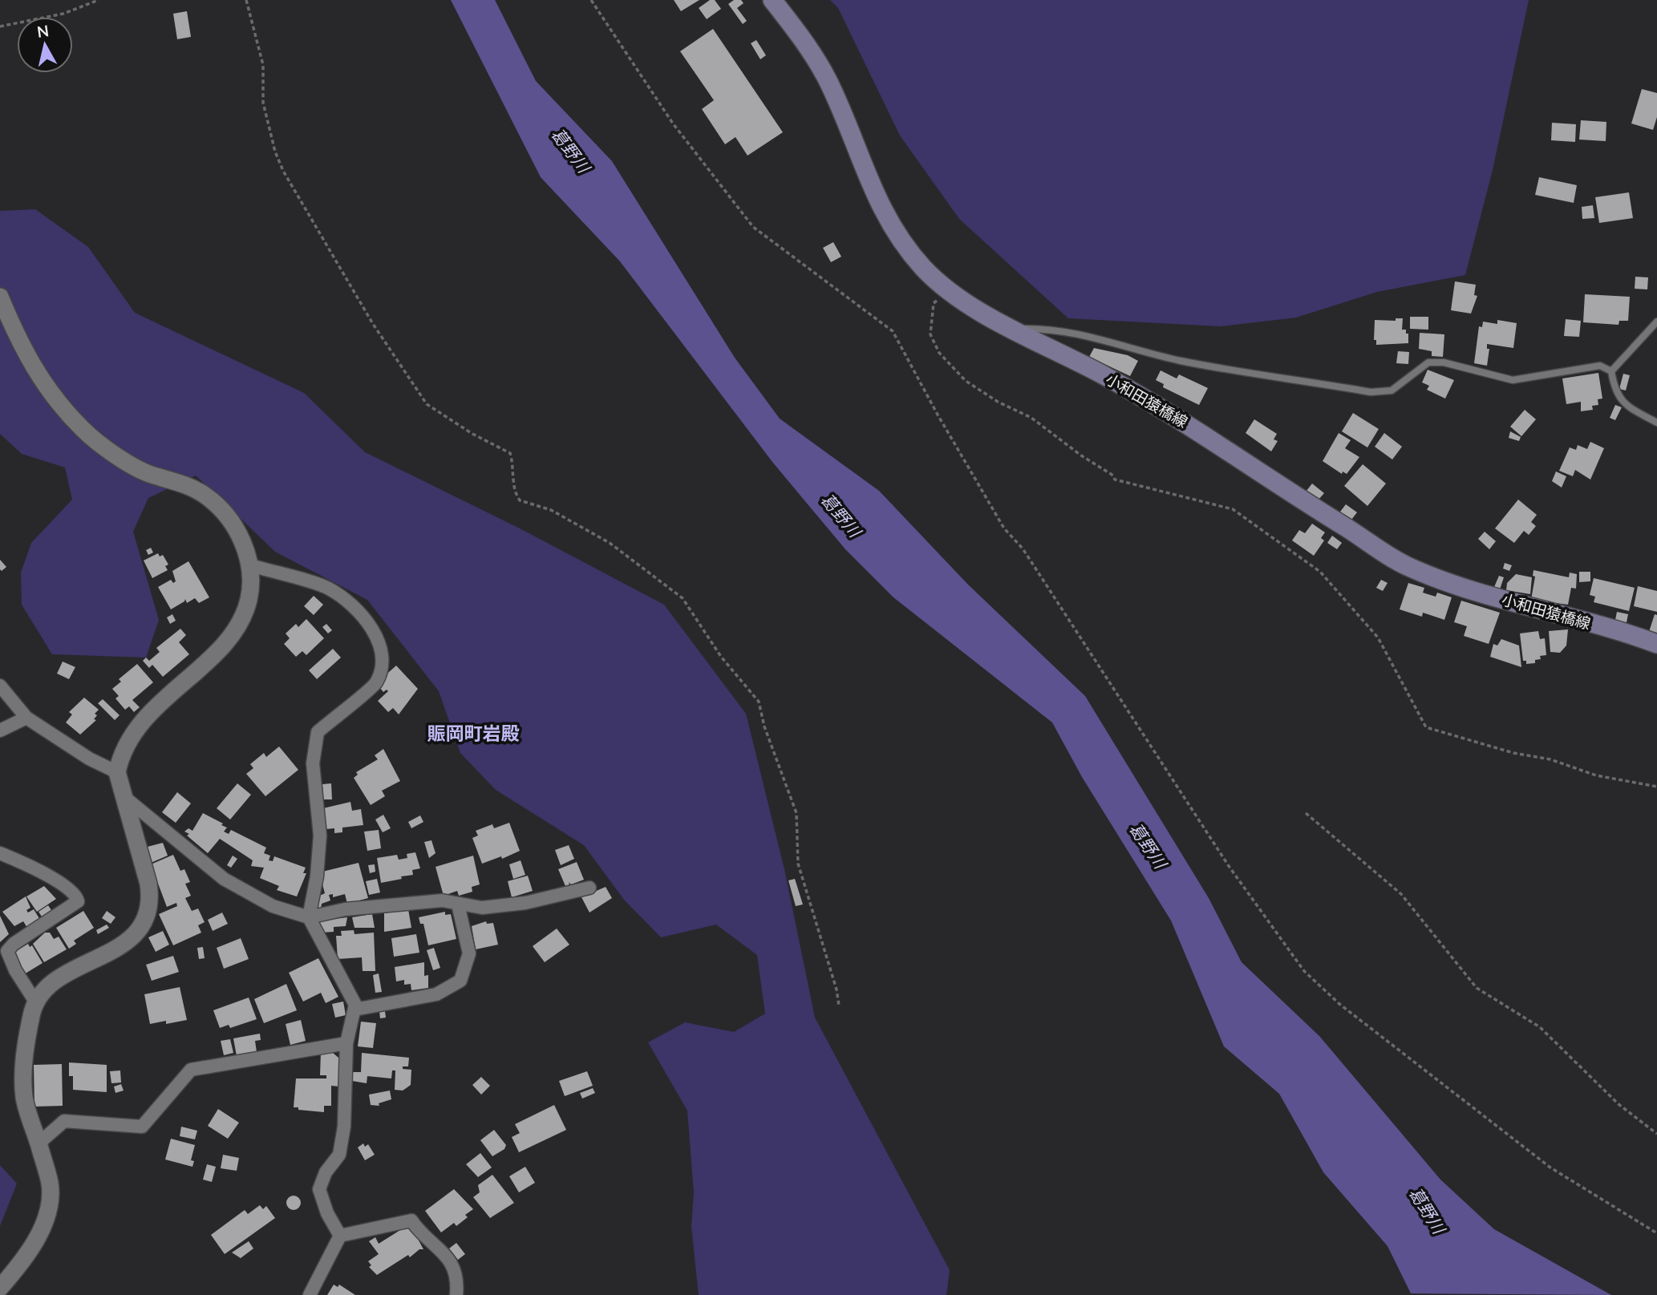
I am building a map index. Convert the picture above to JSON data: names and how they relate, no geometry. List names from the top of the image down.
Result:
{
  "streets": {
    "main road": ["小和田猿橋線"]
  },
  "districts": ["賑岡町岩殿"],
  "water": ["葛野川"],
  "north": "top"
}
